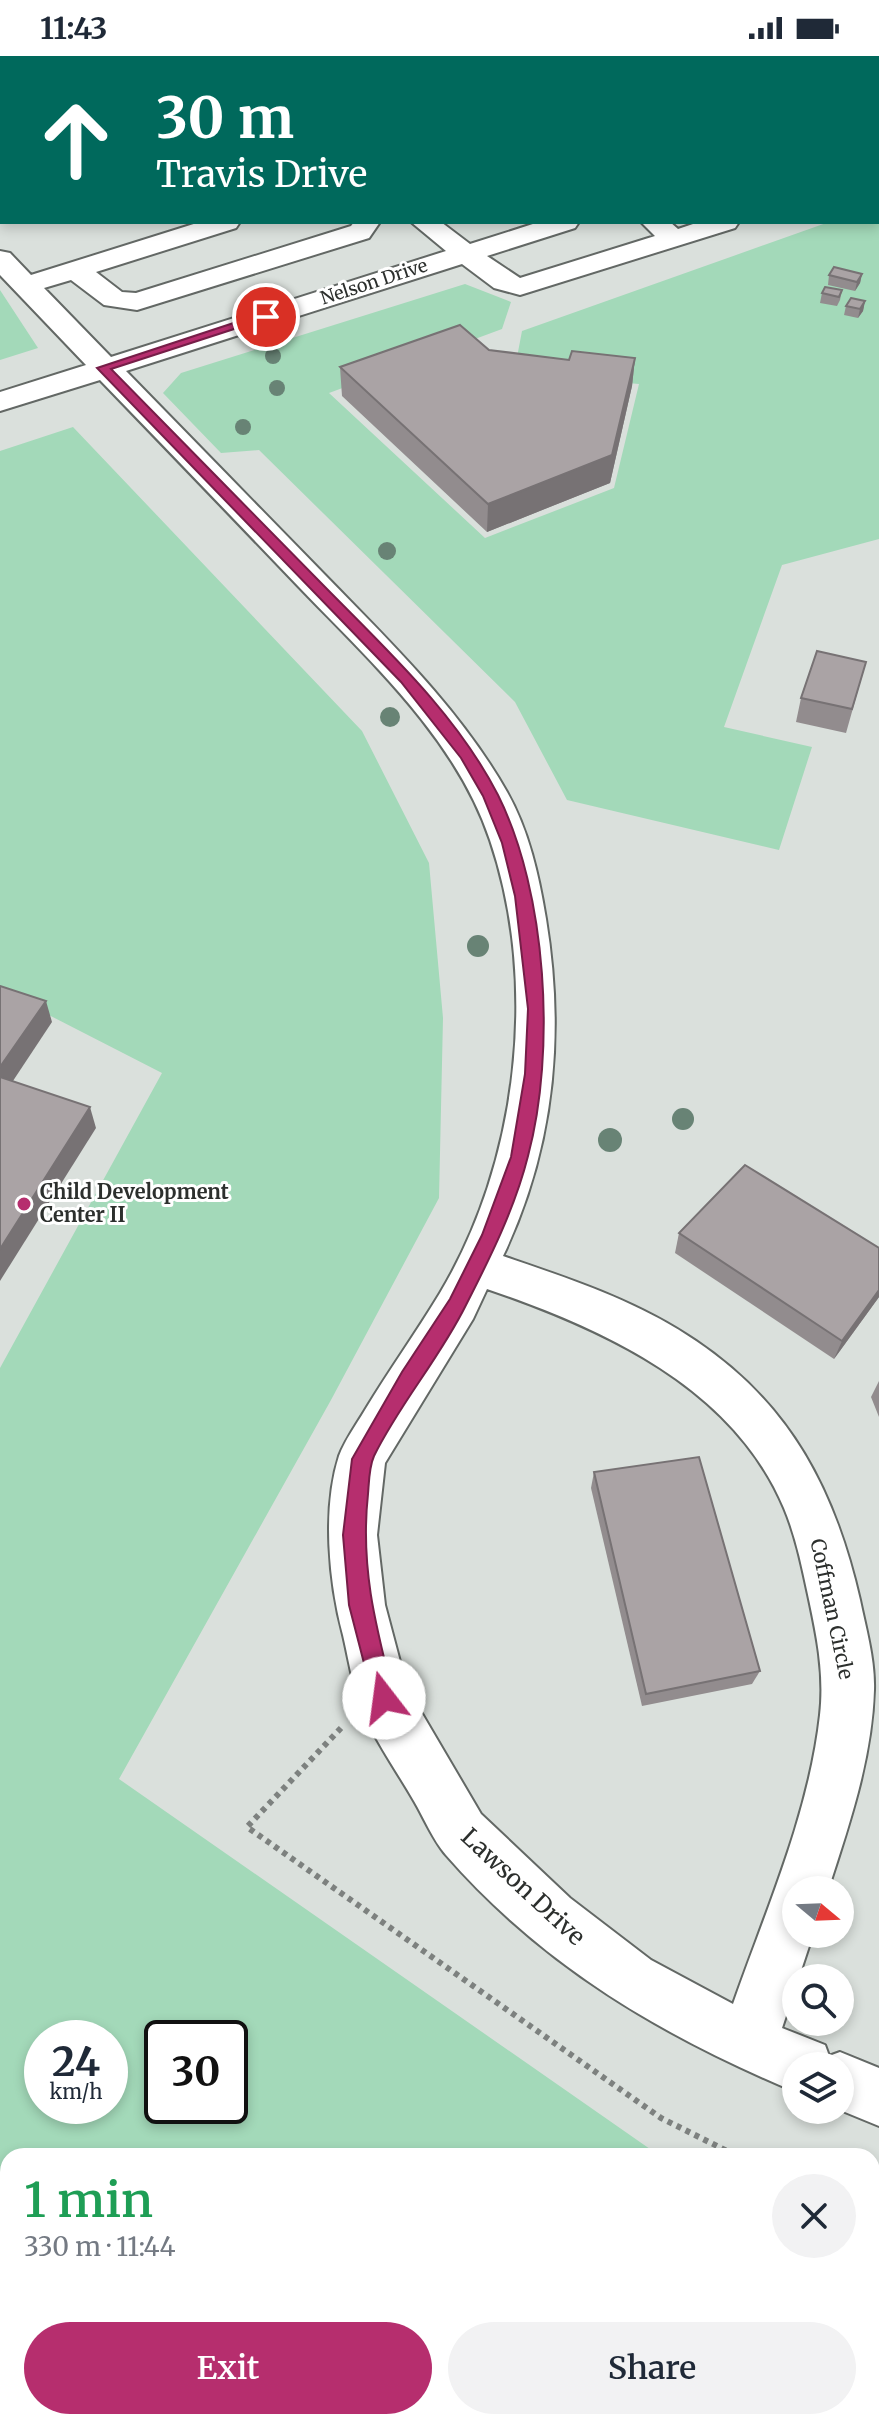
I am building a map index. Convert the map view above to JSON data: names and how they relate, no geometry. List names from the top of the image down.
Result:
{
  "streets": {
    "street": ["Nelson Drive", "Coffman Circle", "Lawson Drive"]
  },
  "crossings": [
    ["Coffman Circle", "Lawson Drive"]
  ],
  "places": ["Child Development Center II"],
  "north": "right",
  "page": {
    "status": "11:43",
    "turn": ["30 m", "Travis Drive"],
    "speed": "24 km/h",
    "limit": "30",
    "heading": ["1 min", "330 m · 11:44"],
    "buttons": ["Exit", "Share"]
  }
}
